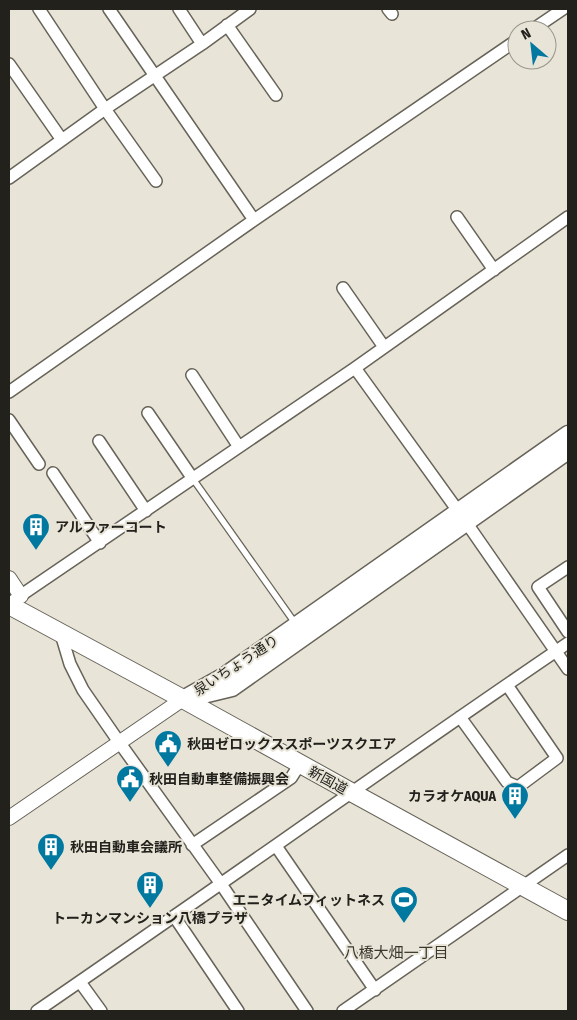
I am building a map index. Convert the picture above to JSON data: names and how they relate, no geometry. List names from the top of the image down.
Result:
{
  "streets": {
    "main road": ["泉いちょう通り", "新国道"]
  },
  "crossings": [
    ["泉いちょう通り", "新国道"]
  ],
  "districts": ["八橋大畑一丁目"],
  "places": {
    "building": [
      "アルファーコート",
      "カラオケAQUA",
      "秋田自動車会議所",
      "トーカンマンション八橋プラザ"
    ],
    "public building": ["秋田ゼロックススポーツスクエア", "秋田自動車整備振興会"],
    "sports": ["エニタイムフィットネス"]
  },
  "north": "top left"
}
